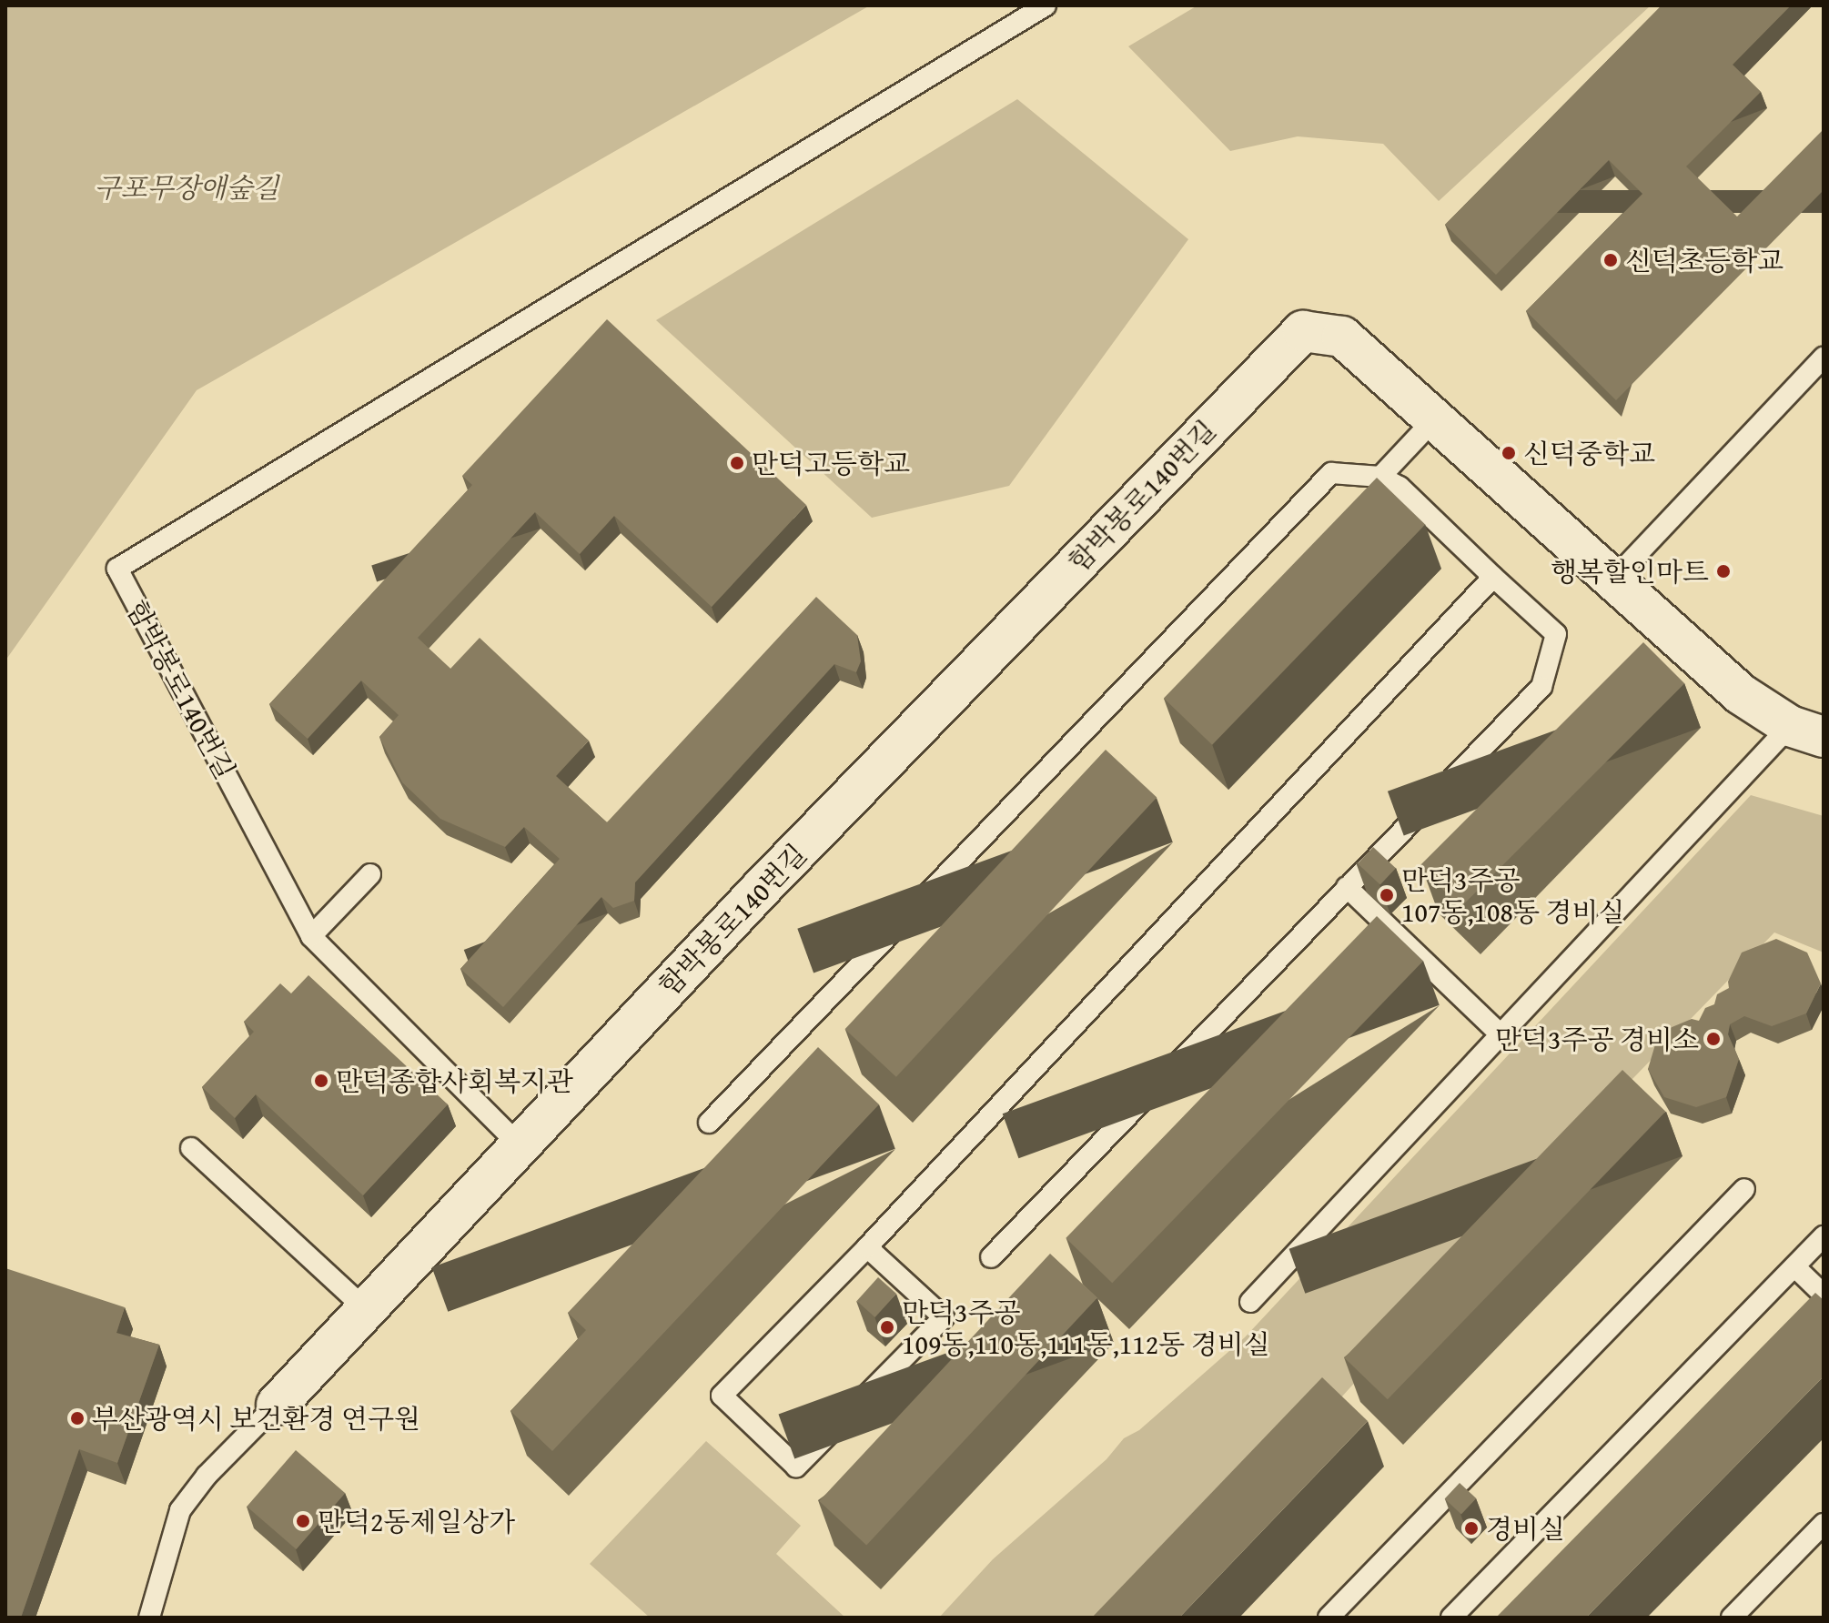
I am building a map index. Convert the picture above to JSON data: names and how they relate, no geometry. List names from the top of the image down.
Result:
{
  "streets": {
    "street": ["함박봉로140번길"]
  },
  "parks": ["구포무장애숲길"],
  "places": [
    "신덕초등학교",
    "신덕중학교",
    "만덕고등학교",
    "행복할인마트",
    "만덕3주공 107동,108동 경비실",
    "만덕3주공 경비소",
    "만덕종합사회복지관",
    "만덕3주공 109동,110동,111동,112동 경비실",
    "부산광역시 보건환경 연구원",
    "만덕2동제일상가",
    "경비실"
  ]
}
